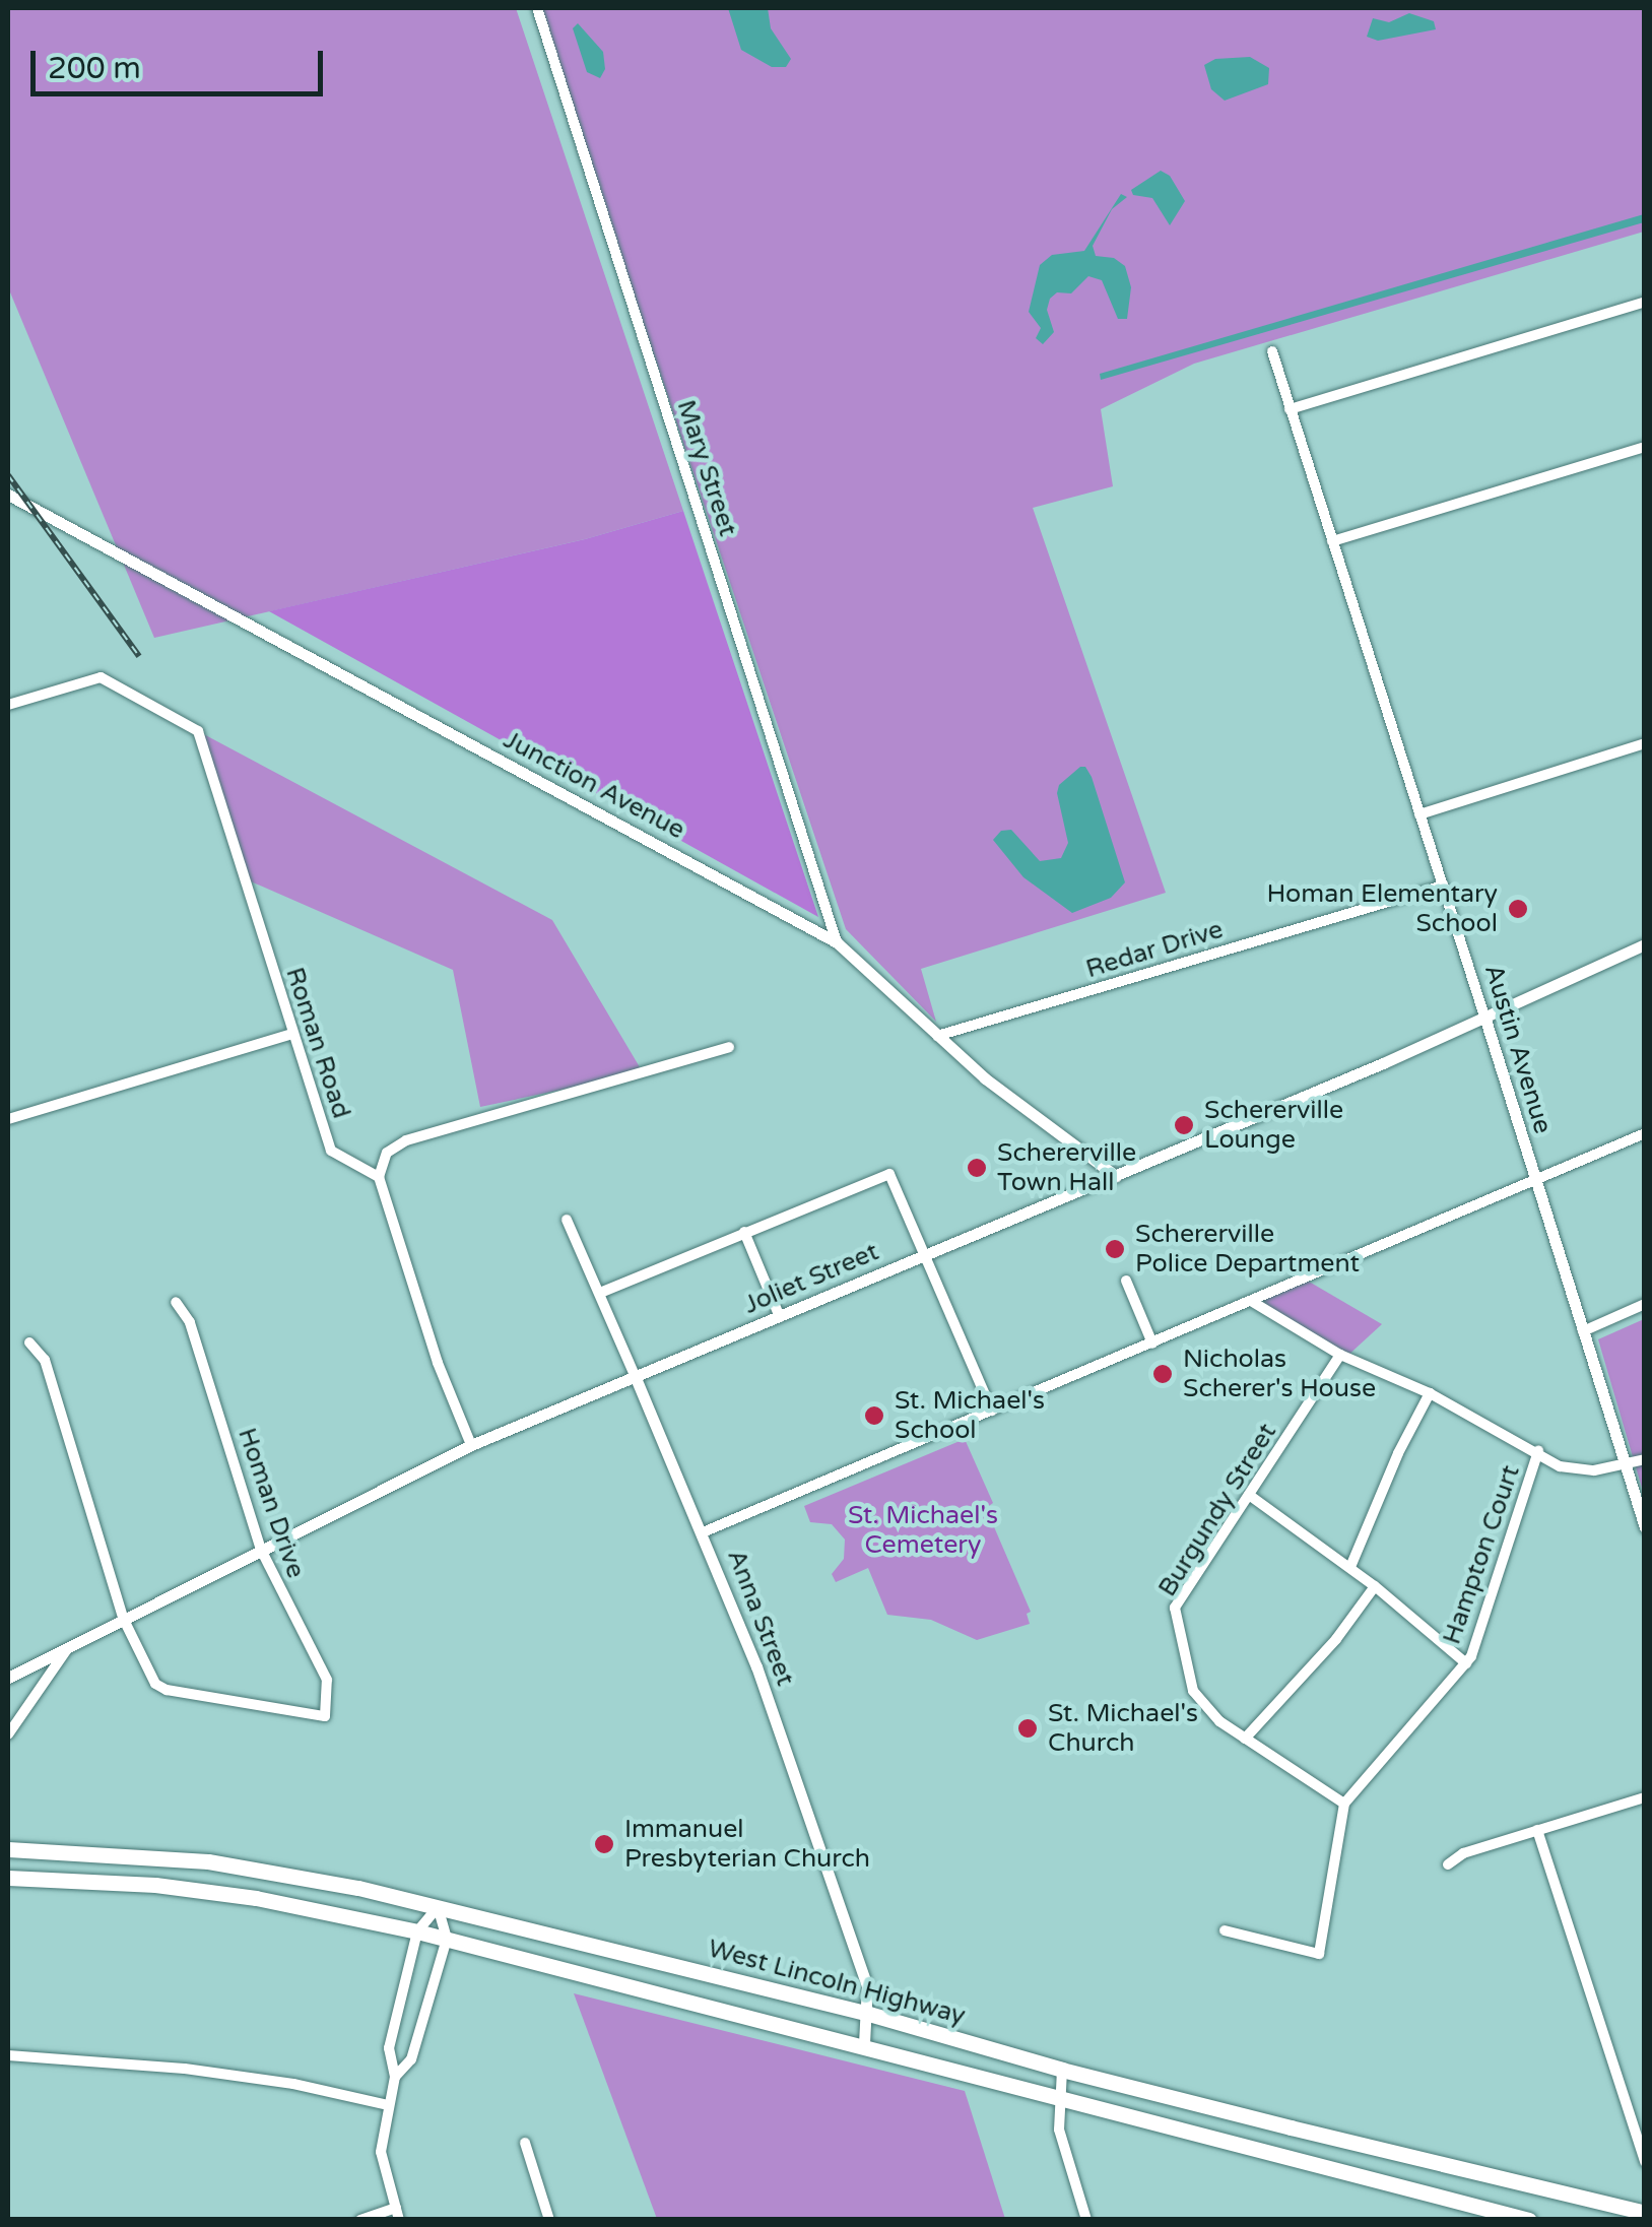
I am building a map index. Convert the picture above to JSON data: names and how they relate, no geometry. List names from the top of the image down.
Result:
{
  "streets": {
    "main road": ["West Lincoln Highway"],
    "street": [
      "Mary Street",
      "Junction Avenue",
      "Redar Drive",
      "Roman Road",
      "Austin Avenue",
      "Joliet Street",
      "Homan Drive",
      "Burgundy Street",
      "Hampton Court",
      "Anna Street"
    ]
  },
  "crossings": [
    ["Mary Street", "Junction Avenue"],
    ["Junction Avenue", "Redar Drive"],
    ["Junction Avenue", "Joliet Street"],
    ["Redar Drive", "Austin Avenue"],
    ["Austin Avenue", "Joliet Street"],
    ["Joliet Street", "Homan Drive"],
    ["Joliet Street", "Anna Street"],
    ["Burgundy Street", "Hampton Court"],
    ["Anna Street", "West Lincoln Highway"]
  ],
  "parks": ["St. Michael's Cemetery"],
  "places": [
    "Homan Elementary School",
    "Schererville Lounge",
    "Schererville Town Hall",
    "Schererville Police Department",
    "Nicholas Scherer's House",
    "St. Michael's School",
    "St. Michael's Church",
    "Immanuel Presbyterian Church"
  ],
  "scale_bar": "200 m"
}
